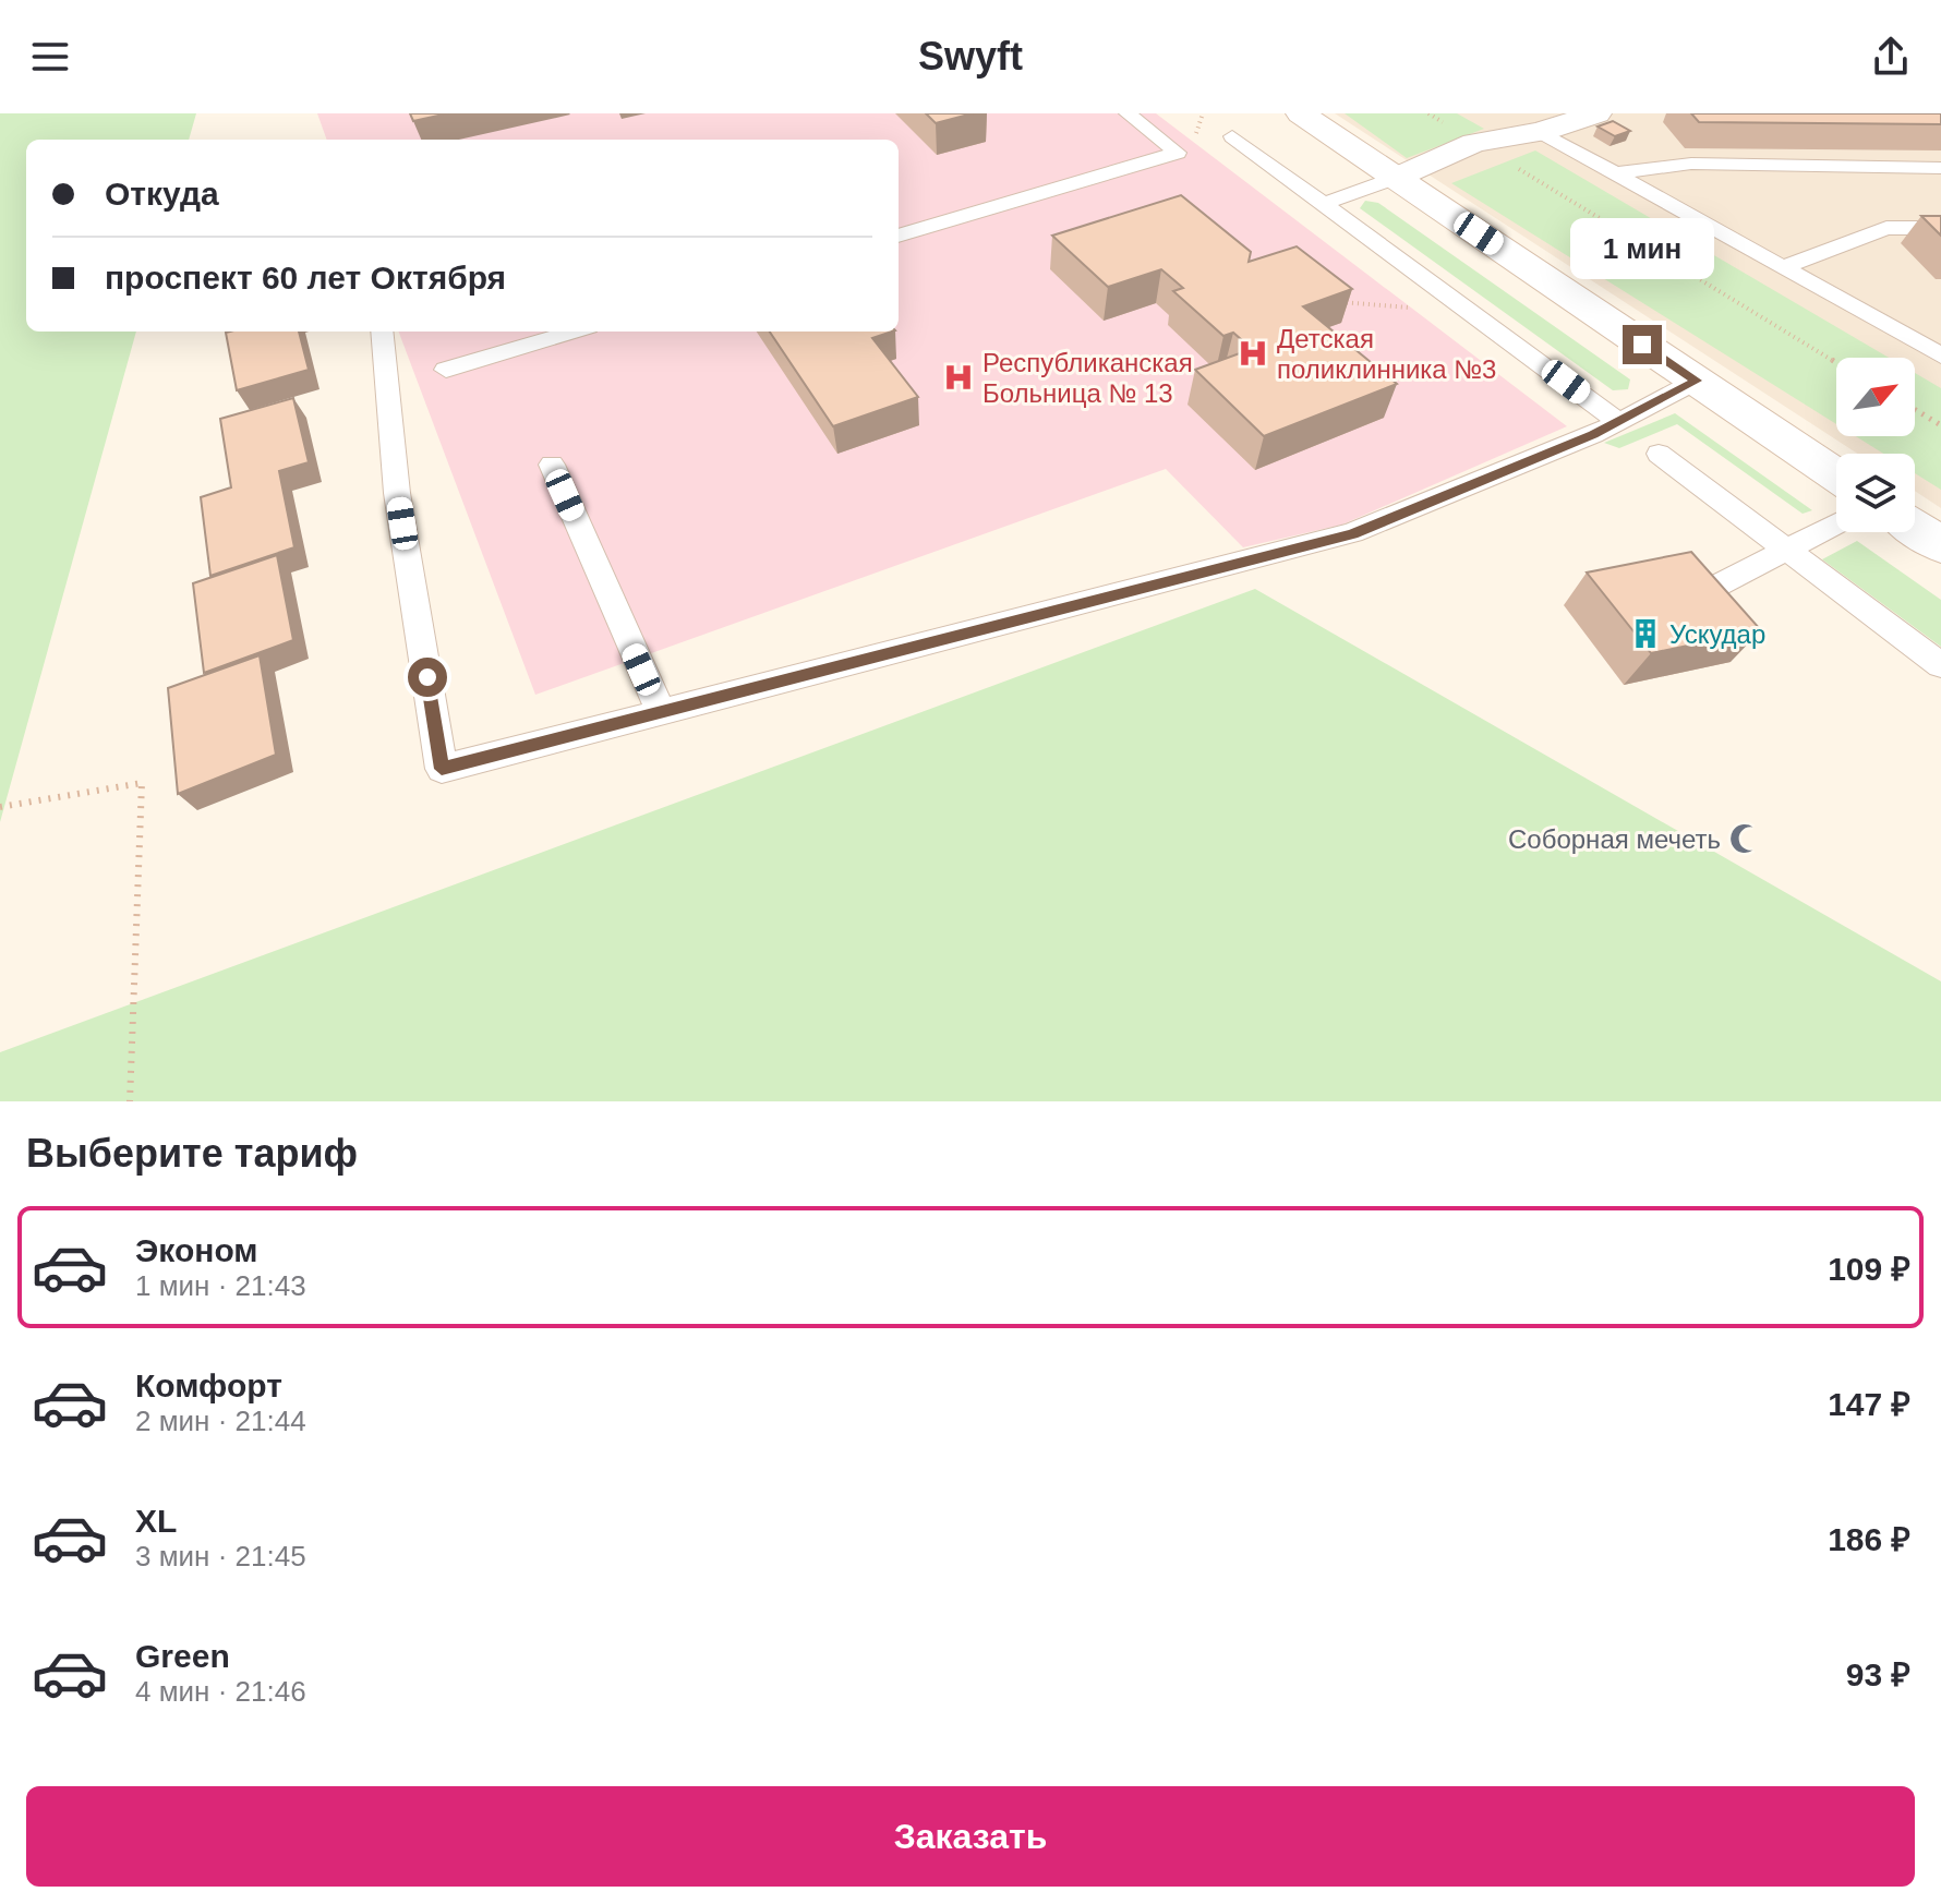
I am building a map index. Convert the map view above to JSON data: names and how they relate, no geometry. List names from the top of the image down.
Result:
{
  "places": {
    "hospital": ["Детская поликлинника №3", "Республиканская Больница № 13"],
    "building": ["Ускудар"],
    "mosque": ["Соборная мечеть"]
  },
  "north": "top right",
  "page": {
    "header": "Swyft",
    "banner": ["Откуда", "проспект 60 лет Октября"],
    "bubble": "1 мин",
    "heading": "Выберите тариф",
    "list": [
      {
        "name": "Эконом",
        "note": "1 мин · 21:43",
        "value": "109 ₽"
      },
      {
        "name": "Комфорт",
        "note": "2 мин · 21:44",
        "value": "147 ₽"
      },
      {
        "name": "XL",
        "note": "3 мин · 21:45",
        "value": "186 ₽"
      },
      {
        "name": "Green",
        "note": "4 мин · 21:46",
        "value": "93 ₽"
      }
    ],
    "buttons": "Заказать"
  }
}
